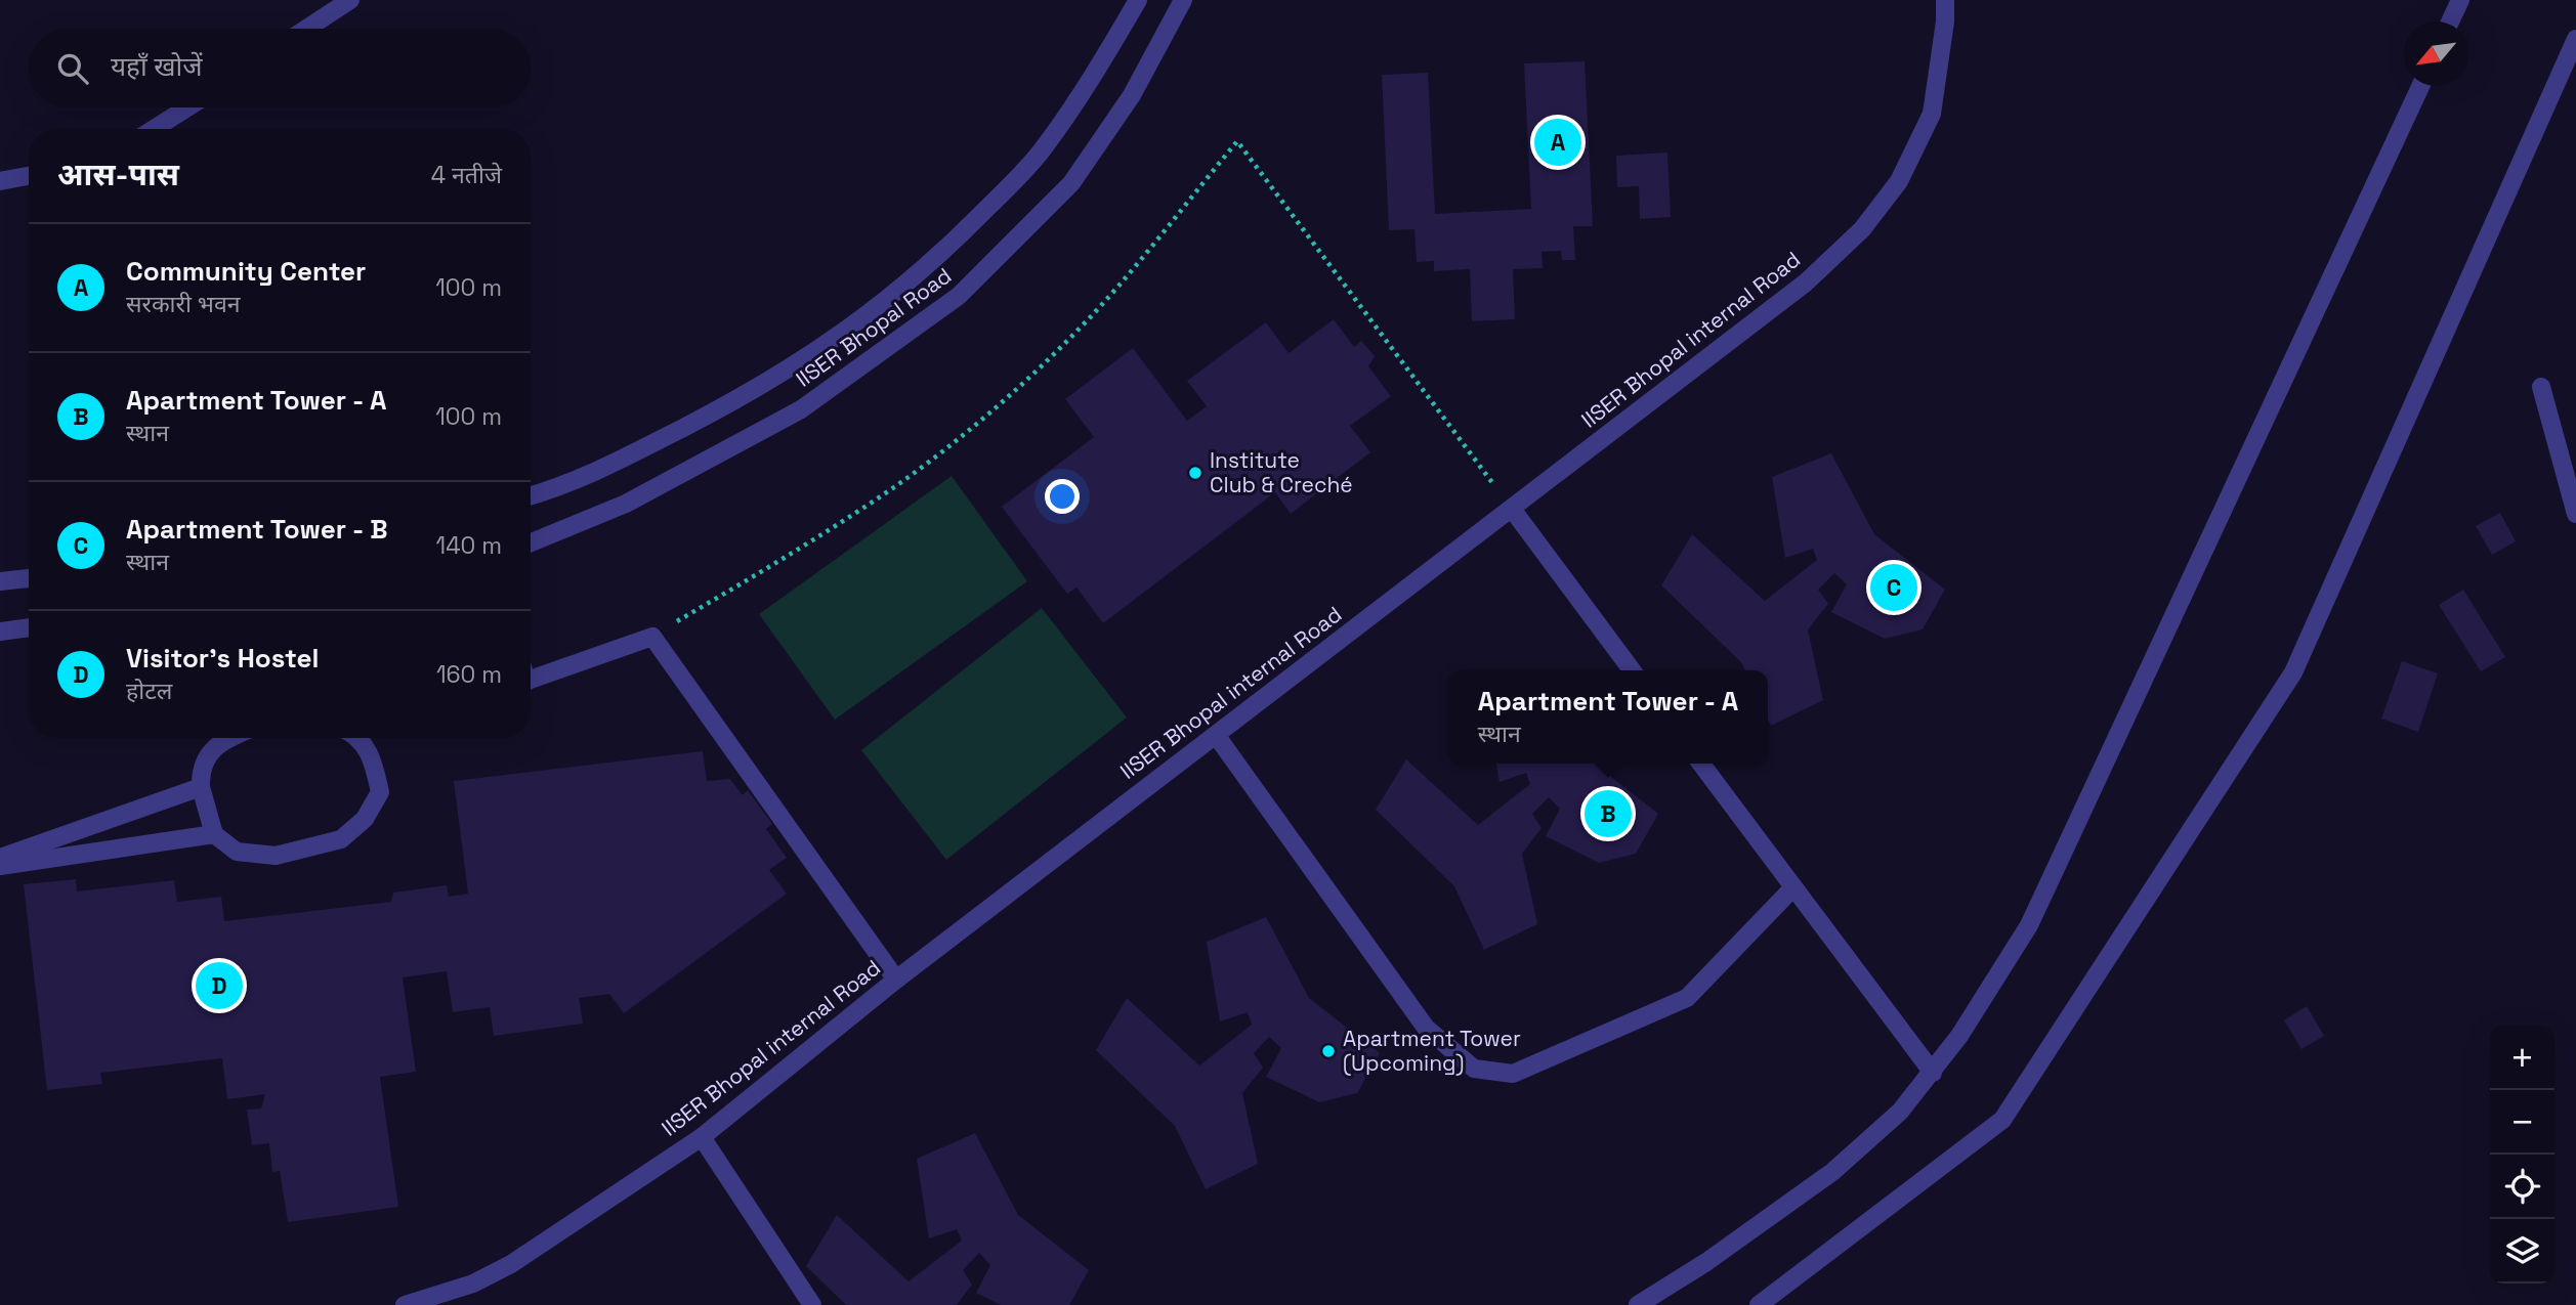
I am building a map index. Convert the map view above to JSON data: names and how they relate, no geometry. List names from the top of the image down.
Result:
{
  "streets": {
    "street": ["IISER Bhopal Road", "IISER Bhopal internal Road"]
  },
  "places": ["Institute Club & Creché", "Apartment Tower (Upcoming)"],
  "north": "bottom left",
  "page": {
    "search": "यहाँ खोजें",
    "pins": [
      "A",
      "C",
      "B",
      "D"
    ],
    "heading": ["आस-पास", "4 नतीजे"],
    "list": [
      {
        "mark": "A",
        "name": "Community Center",
        "note": "सरकारी भवन",
        "value": "100 m"
      },
      {
        "mark": "B",
        "name": "Apartment Tower - A",
        "note": "स्थान",
        "value": "100 m"
      },
      {
        "mark": "C",
        "name": "Apartment Tower - B",
        "note": "स्थान",
        "value": "140 m"
      },
      {
        "mark": "D",
        "name": "Visitor's Hostel",
        "note": "होटल",
        "value": "160 m"
      }
    ],
    "popup": ["Apartment Tower - A", "स्थान"],
    "map_buttons": ["+", "−"]
  }
}
